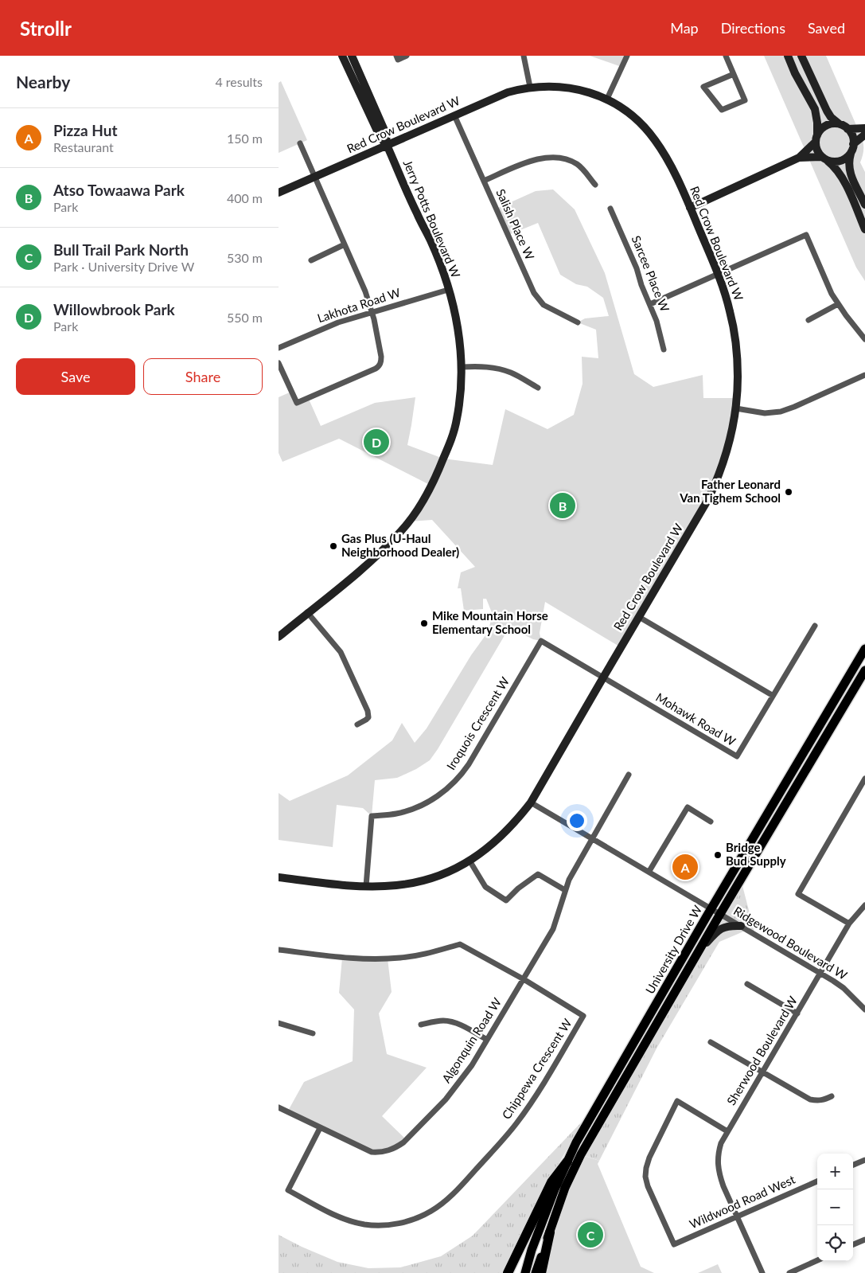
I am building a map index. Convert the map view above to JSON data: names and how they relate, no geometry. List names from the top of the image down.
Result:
{
  "streets": {
    "main road": ["University Drive W"],
    "street": [
      "Red Crow Boulevard W",
      "Jerry Potts Boulevard W",
      "Salish Place W",
      "Sarcee Place W",
      "Lakhota Road W",
      "Mohawk Road W",
      "Iroquois Crescent W",
      "Ridgewood Boulevard W",
      "Algonquin Road W",
      "Sherwood Boulevard W",
      "Chippewa Crescent W",
      "Wildwood Road West"
    ]
  },
  "crossings": [
    ["Red Crow Boulevard W", "Jerry Potts Boulevard W"],
    ["Red Crow Boulevard W", "Salish Place W"],
    ["Red Crow Boulevard W", "Mohawk Road W"],
    ["Red Crow Boulevard W", "Iroquois Crescent W"],
    ["Red Crow Boulevard W", "Ridgewood Boulevard W"],
    ["Jerry Potts Boulevard W", "Lakhota Road W"],
    ["Mohawk Road W", "Iroquois Crescent W"],
    ["Ridgewood Boulevard W", "University Drive W"],
    ["Ridgewood Boulevard W", "Algonquin Road W"],
    ["Ridgewood Boulevard W", "Sherwood Boulevard W"],
    ["Algonquin Road W", "Chippewa Crescent W"],
    ["Sherwood Boulevard W", "Wildwood Road West"]
  ],
  "places": [
    "Father Leonard Van Tighem School",
    "Gas Plus (U-Haul Neighborhood Dealer)",
    "Mike Mountain Horse Elementary School",
    "Bridge Bud Supply"
  ],
  "page": {
    "header": "Strollr",
    "nav": ["Map", "Directions", "Saved"],
    "heading": ["Nearby", "4 results"],
    "list": [
      {
        "mark": "A",
        "name": "Pizza Hut",
        "note": "Restaurant",
        "value": "150 m"
      },
      {
        "mark": "B",
        "name": "Atso Towaawa Park",
        "note": "Park",
        "value": "400 m"
      },
      {
        "mark": "C",
        "name": "Bull Trail Park North",
        "note": "Park · University Drive W",
        "value": "530 m"
      },
      {
        "mark": "D",
        "name": "Willowbrook Park",
        "note": "Park",
        "value": "550 m"
      }
    ],
    "buttons": ["Save", "Share"],
    "pins": [
      "D",
      "B",
      "A",
      "C"
    ],
    "map_buttons": ["+", "−"]
  }
}
